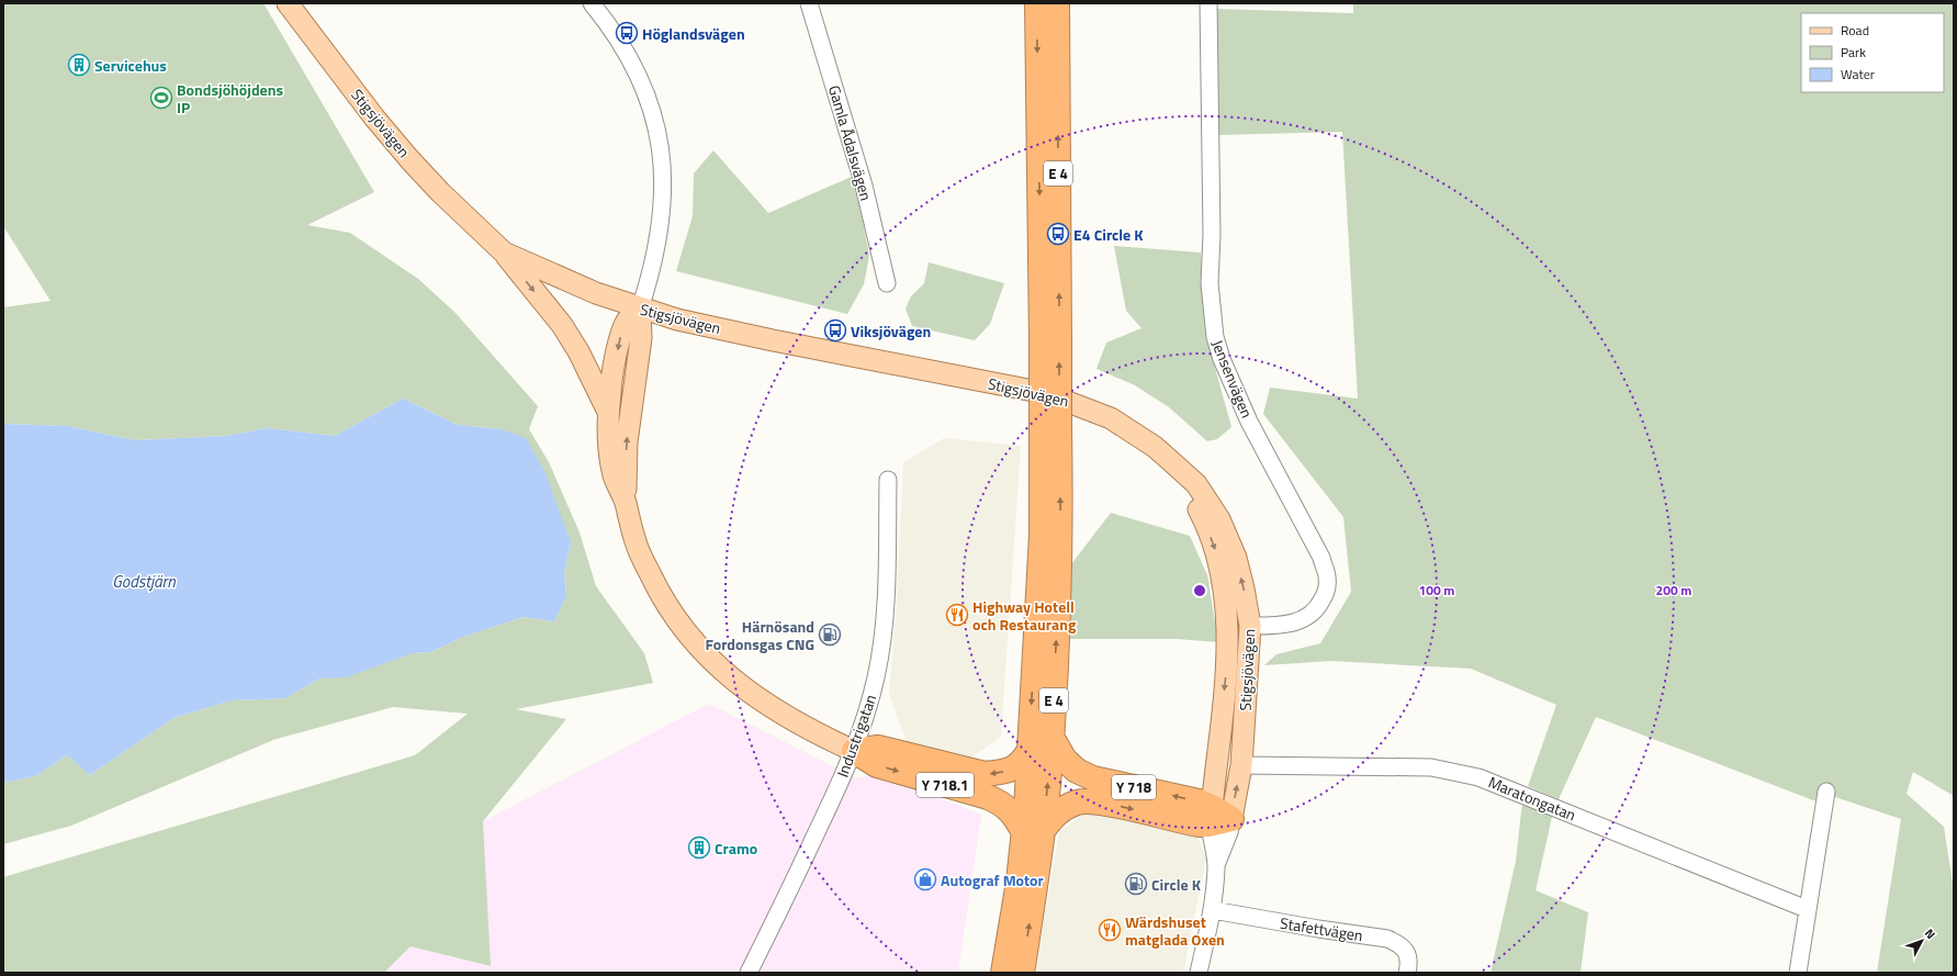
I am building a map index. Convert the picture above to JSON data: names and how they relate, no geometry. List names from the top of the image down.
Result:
{
  "streets": {
    "highway": ["E 4", "Y 718.1", "Y 718"],
    "main road": ["Stigsjövägen"],
    "street": [
      "Gamla Ådalsvägen",
      "Jensenvägen",
      "Industrigatan",
      "Maratongatan",
      "Stafettvägen"
    ]
  },
  "crossings": [
    ["Stigsjövägen", "Jensenvägen"],
    ["Stigsjövägen", "Y 718.1"],
    ["Stigsjövägen", "Y 718"],
    ["Stigsjövägen", "Maratongatan"],
    ["E 4", "Y 718.1"],
    ["E 4", "Y 718"],
    ["Industrigatan", "Y 718.1"],
    ["Y 718.1", "Y 718"]
  ],
  "water": ["Godstjärn"],
  "places": {
    "bus stop": ["Höglandsvägen", "E4 Circle K", "Viksjövägen"],
    "building": ["Servicehus", "Cramo"],
    "sports": ["Bondsjöhöjdens IP"],
    "restaurant": ["Highway Hotell och Restaurang", "Wärdshuset matglada Oxen"],
    "fuel station": ["Härnösand Fordonsgas CNG", "Circle K"],
    "shop": ["Autograf Motor"]
  },
  "legend": ["Road", "Park", "Water"],
  "north": "top right",
  "rings": ["100 m", "200 m"]
}
